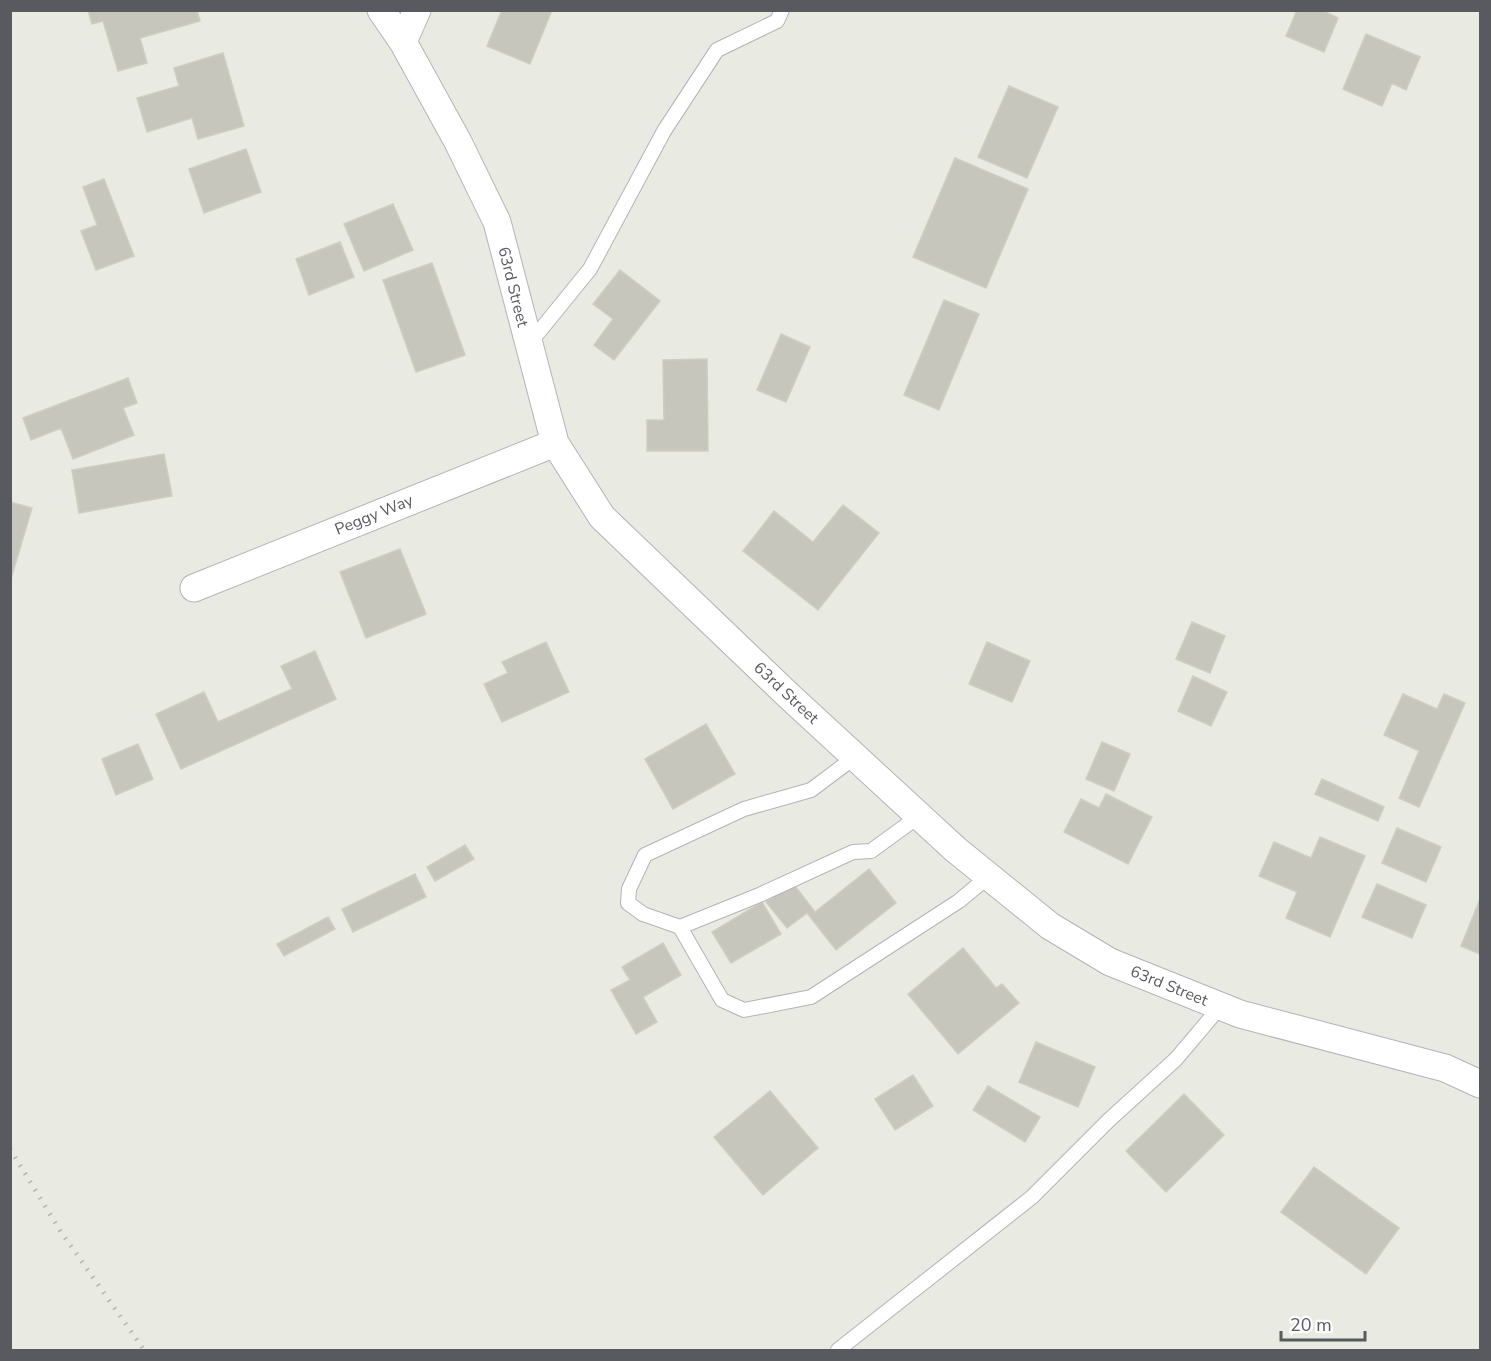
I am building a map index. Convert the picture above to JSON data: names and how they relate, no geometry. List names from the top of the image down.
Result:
{
  "streets": {
    "street": ["63rd Street", "Peggy Way"]
  },
  "crossings": [
    ["63rd Street", "Peggy Way"]
  ],
  "scale_bar": "20 m"
}
